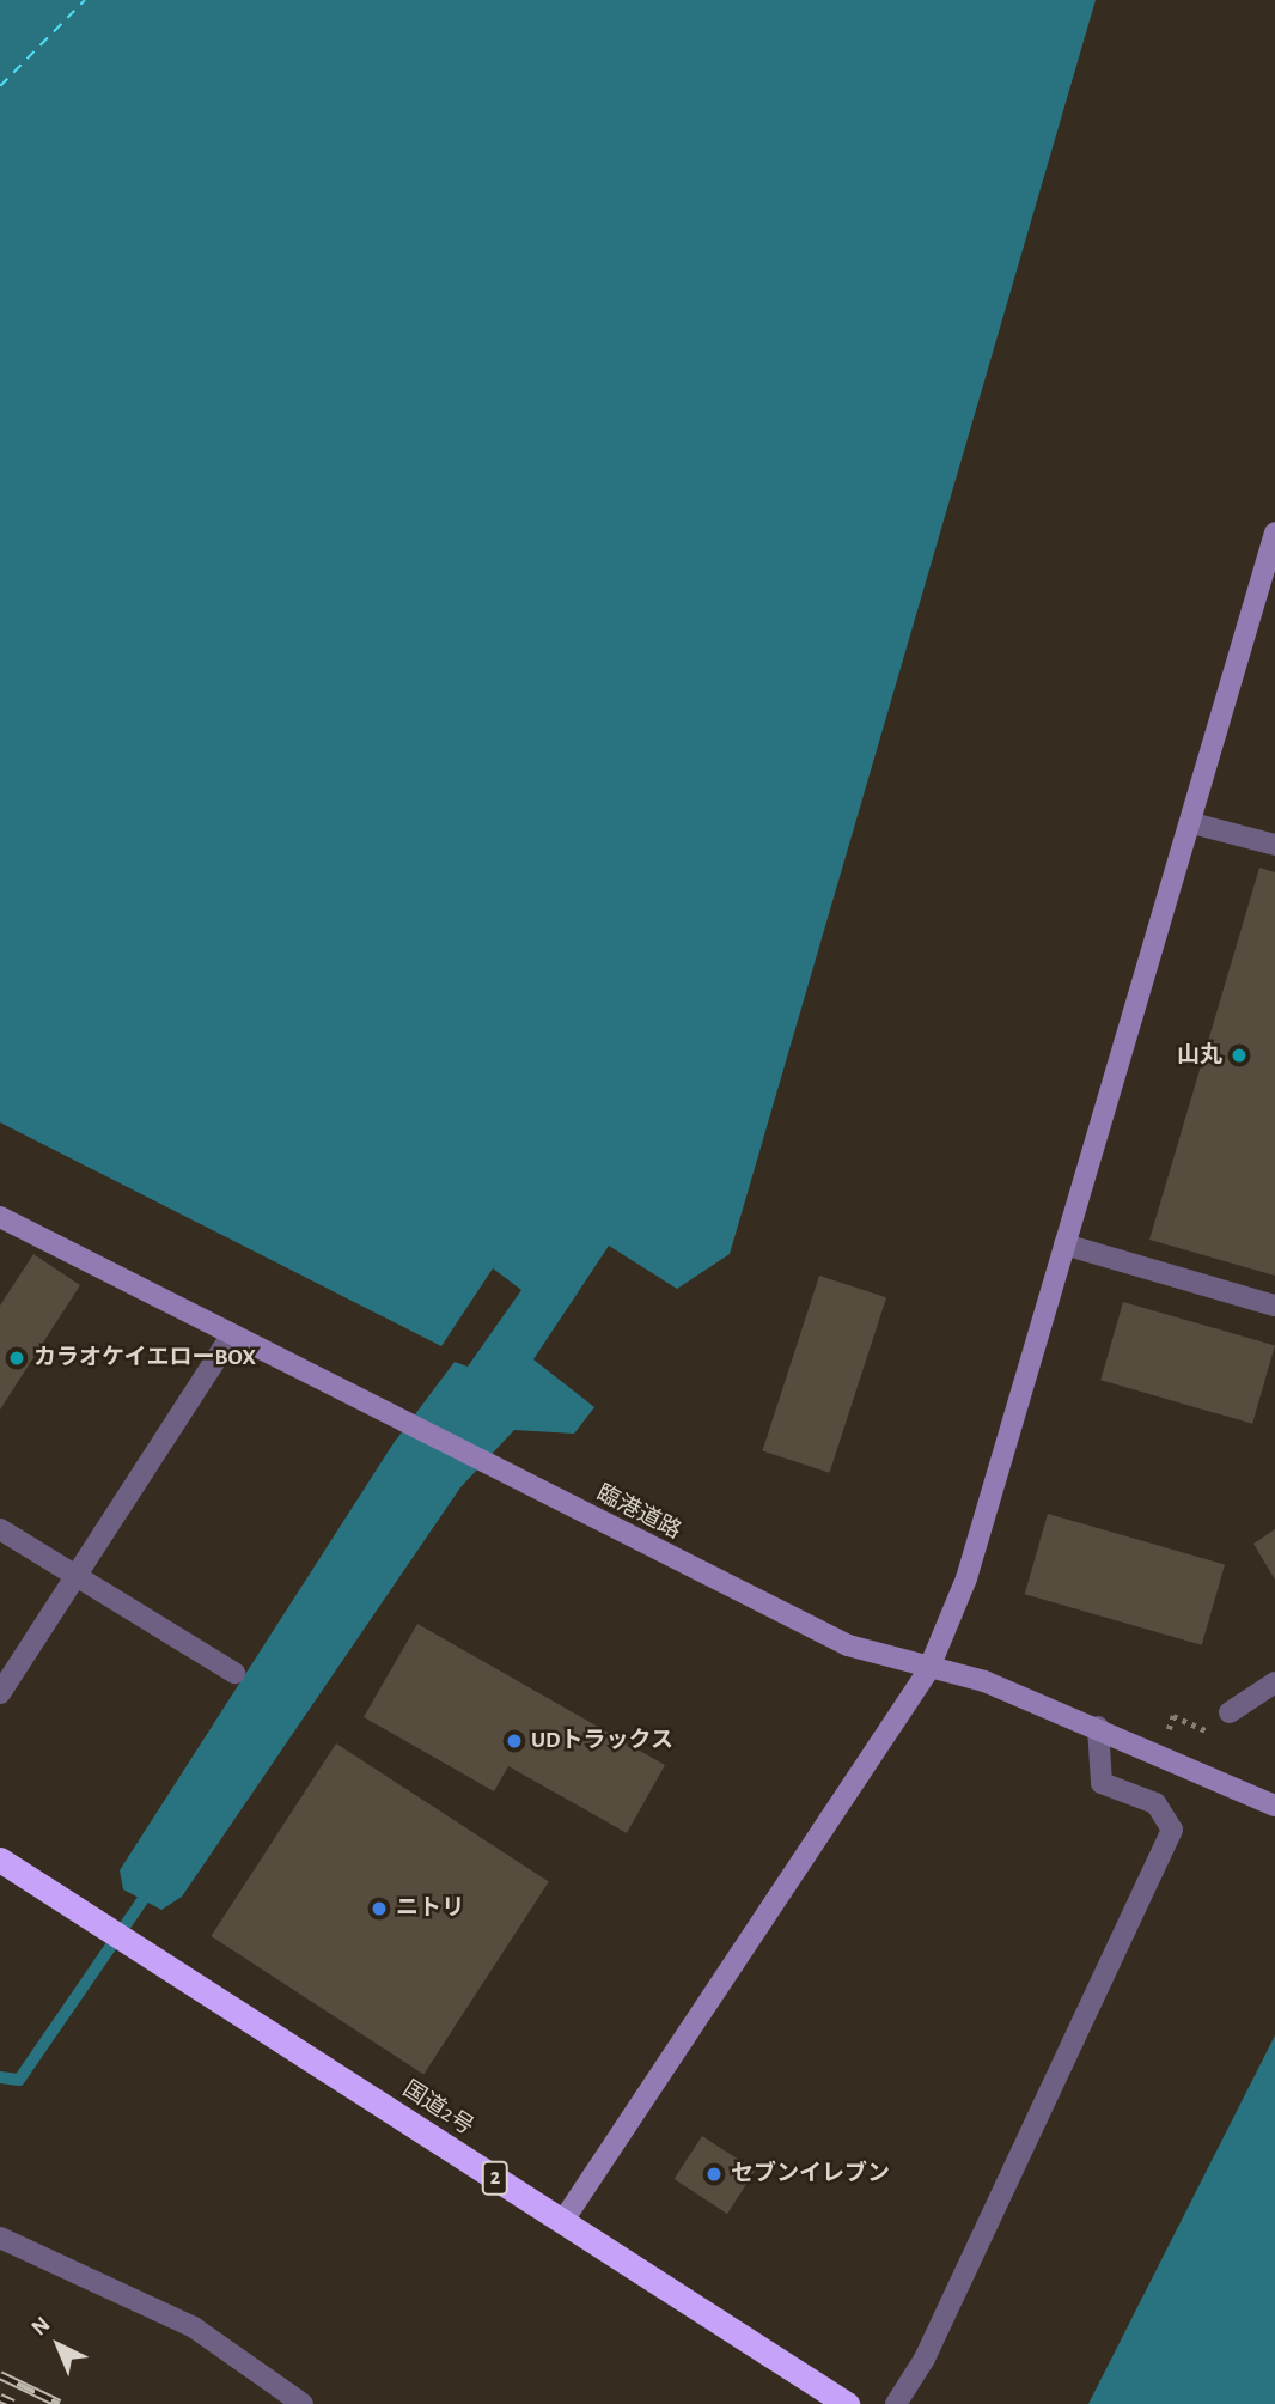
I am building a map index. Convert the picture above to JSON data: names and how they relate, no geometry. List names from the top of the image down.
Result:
{
  "streets": {
    "highway": ["国道2号", "2"],
    "street": ["臨港道路"]
  },
  "places": [
    "山丸",
    "カラオケイエローBOX",
    "UDトラックス",
    "ニトリ",
    "セブンイレブン"
  ],
  "north": "top left"
}
